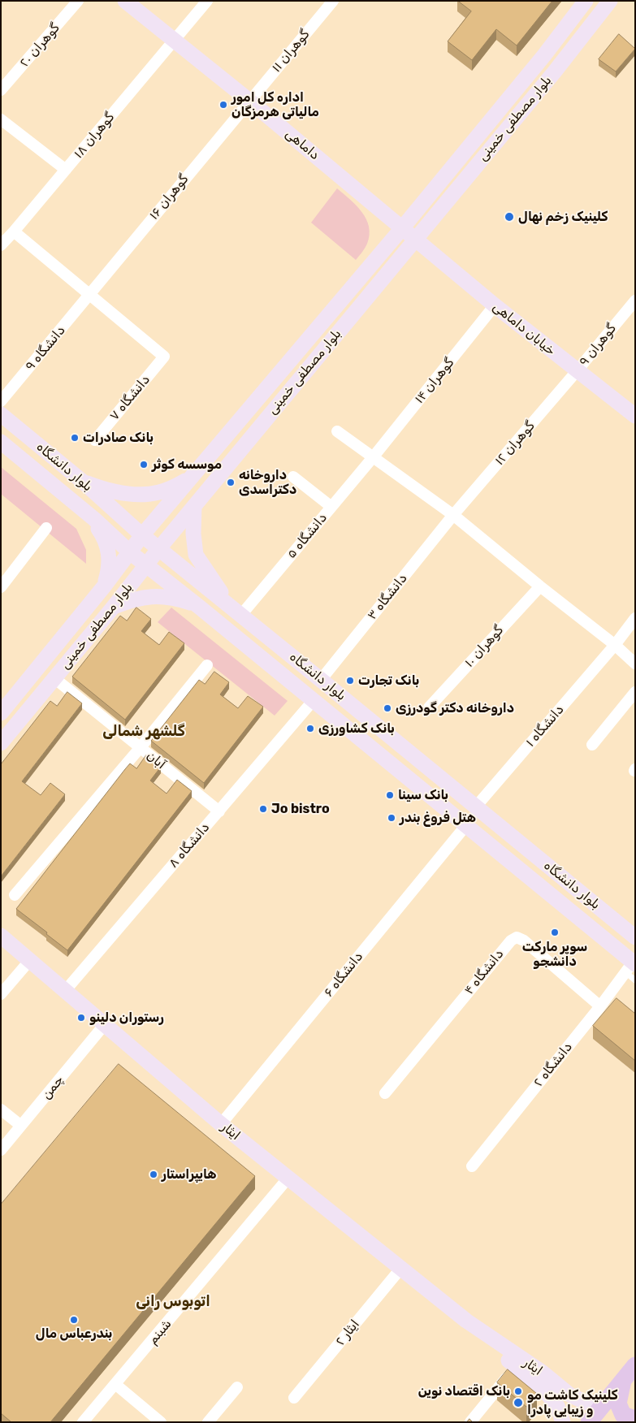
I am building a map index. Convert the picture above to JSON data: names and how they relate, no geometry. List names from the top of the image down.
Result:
{
  "streets": {
    "main road": [
      "بلوار مصطفی خمینی",
      "داماهی",
      "خیابان داماهی",
      "بلوار دانشگاه",
      "ایثار"
    ],
    "street": [
      "گوهران ۲۰",
      "گوهران ۱۱",
      "گوهران ۱۸",
      "گوهران ۱۶",
      "گوهران ۹",
      "دانشگاه ۹",
      "گوهران ۱۴",
      "دانشگاه ۷",
      "گوهران ۱۲",
      "دانشگاه ۵",
      "دانشگاه ۳",
      "گوهران ۱۰",
      "دانشگاه ۱",
      "آبان",
      "دانشگاه ۸",
      "دانشگاه ۴",
      "دانشگاه ۶",
      "دانشگاه ۲",
      "چمن",
      "شبنم",
      "ایثار ۲"
    ]
  },
  "crossings": [
    ["گوهران ۱۱", "داماهی"],
    ["گوهران ۱۱", "گوهران ۱۶"],
    ["بلوار مصطفی خمینی", "داماهی"],
    ["بلوار مصطفی خمینی", "خیابان داماهی"],
    ["بلوار مصطفی خمینی", "بلوار دانشگاه"],
    ["بلوار مصطفی خمینی", "آبان"],
    ["گوهران ۱۸", "داماهی"],
    ["داماهی", "گوهران ۱۶"],
    ["داماهی", "خیابان داماهی"],
    ["گوهران ۱۶", "دانشگاه ۹"],
    ["گوهران ۱۶", "دانشگاه ۷"],
    ["خیابان داماهی", "گوهران ۹"],
    ["خیابان داماهی", "گوهران ۱۴"],
    ["خیابان داماهی", "گوهران ۱۲"],
    ["گوهران ۹", "گوهران ۱۲"],
    ["دانشگاه ۹", "دانشگاه ۷"],
    ["گوهران ۱۴", "دانشگاه ۵"],
    ["گوهران ۱۲", "دانشگاه ۳"],
    ["بلوار دانشگاه", "دانشگاه ۵"],
    ["بلوار دانشگاه", "دانشگاه ۳"],
    ["بلوار دانشگاه", "دانشگاه ۱"],
    ["بلوار دانشگاه", "دانشگاه ۸"],
    ["بلوار دانشگاه", "دانشگاه ۶"],
    ["بلوار دانشگاه", "دانشگاه ۲"],
    ["آبان", "دانشگاه ۸"],
    ["دانشگاه ۸", "ایثار"],
    ["دانشگاه ۴", "دانشگاه ۲"],
    ["دانشگاه ۶", "ایثار"],
    ["چمن", "ایثار"],
    ["ایثار", "شبنم"],
    ["ایثار", "ایثار ۲"]
  ],
  "districts": ["گلشهر شمالی", "اتوبوس رانی"],
  "places": [
    "اداره کل امور مالیاتی هرمزگان",
    "کلینیک زخم نهال",
    "بانک صادرات",
    "موسسه کوثر",
    "داروخانه دکتراسدی",
    "بانک تجارت",
    "داروخانه دکتر گودرزی",
    "بانک کشاورزی",
    "بانک سینا",
    "Jo bistro",
    "هتل فروغ بندر",
    "سوپر مارکت دانشجو",
    "رستوران دلینو",
    "هایپراستار",
    "بندرعباس مال",
    "بانک اقتصاد نوین",
    "کلینیک کاشت مو و زیبایی پادرا"
  ]
}
